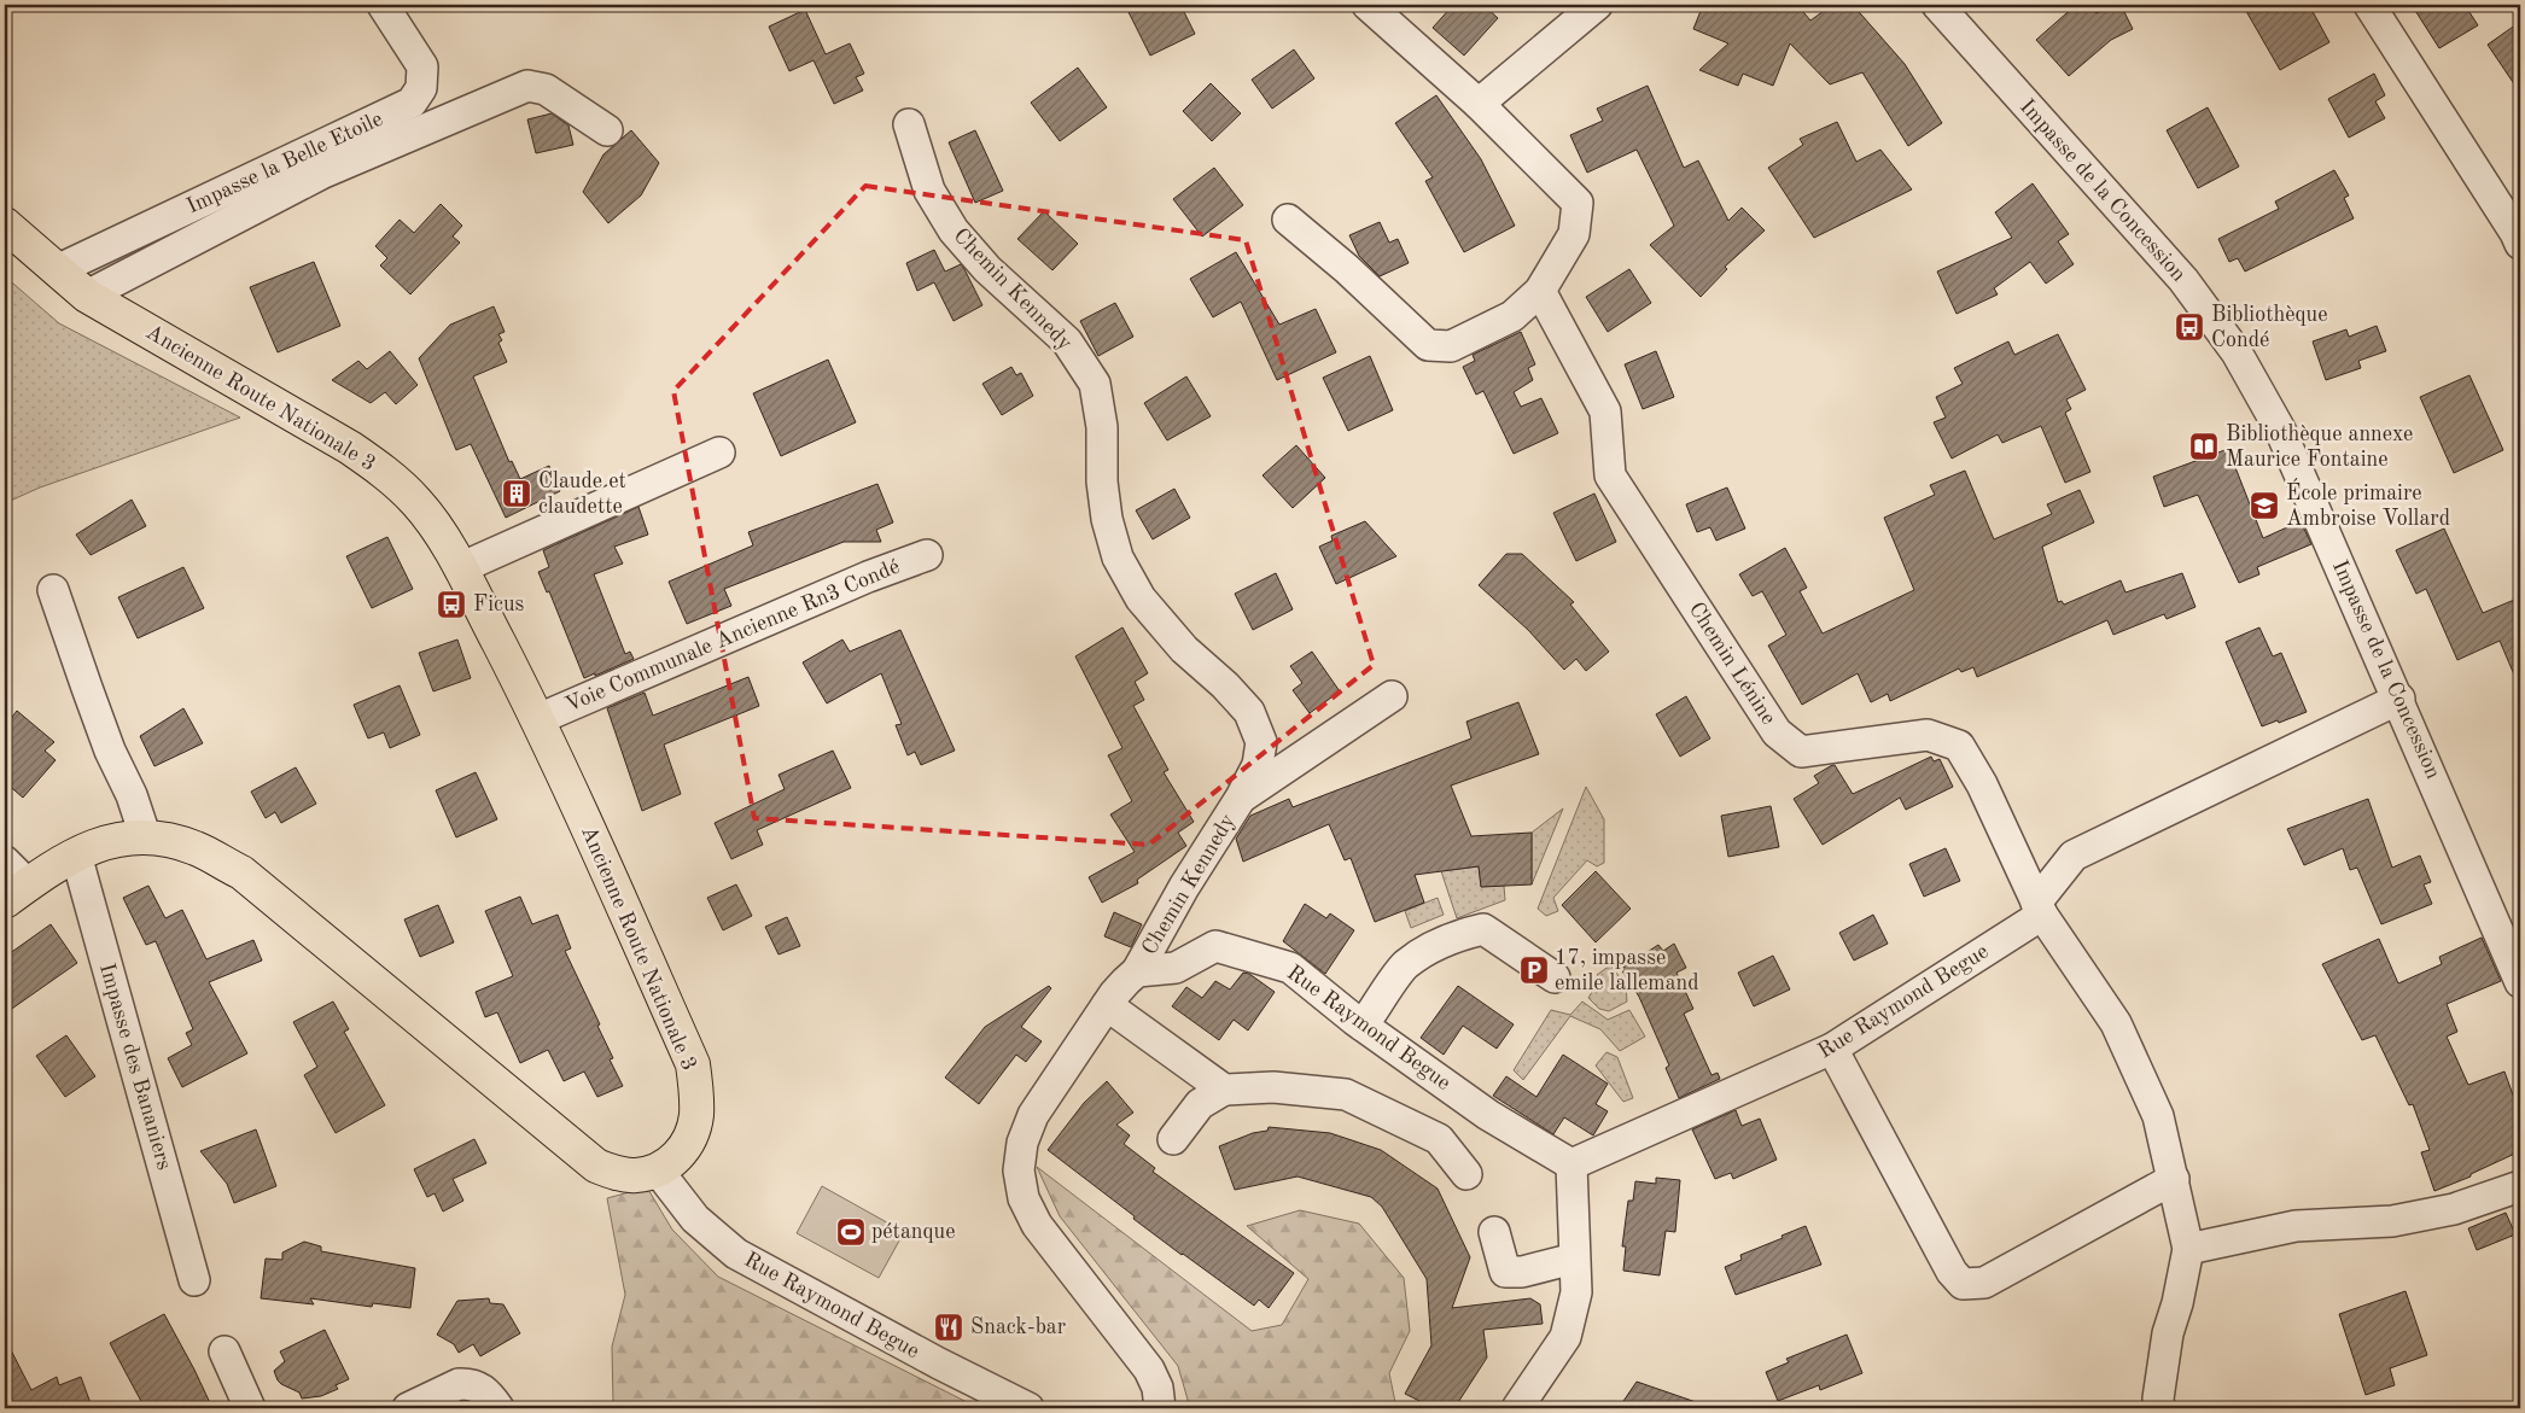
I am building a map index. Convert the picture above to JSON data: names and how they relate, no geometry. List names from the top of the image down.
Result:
{
  "streets": {
    "main road": ["Ancienne Route Nationale 3"],
    "street": [
      "Impasse la Belle Etoile",
      "Impasse de la Concession",
      "Chemin Kennedy",
      "Voie Communale Ancienne Rn3 Condé",
      "Chemin Lénine",
      "Rue Raymond Begue",
      "Impasse des Bananiers"
    ]
  },
  "crossings": [
    ["Impasse la Belle Etoile", "Ancienne Route Nationale 3"],
    ["Impasse de la Concession", "Rue Raymond Begue"],
    ["Chemin Kennedy", "Rue Raymond Begue"],
    ["Ancienne Route Nationale 3", "Voie Communale Ancienne Rn3 Condé"],
    ["Ancienne Route Nationale 3", "Rue Raymond Begue"],
    ["Chemin Lénine", "Rue Raymond Begue"]
  ],
  "places": {
    "bus stop": ["Bibliothèque Condé", "Ficus"],
    "library": ["Bibliothèque annexe Maurice Fontaine"],
    "building": ["Claude et claudette"],
    "school or university": ["École primaire Ambroise Vollard"],
    "parking": ["17, impasse emile lallemand"],
    "sports": ["pétanque"],
    "restaurant": ["Snack-bar"]
  }
}
